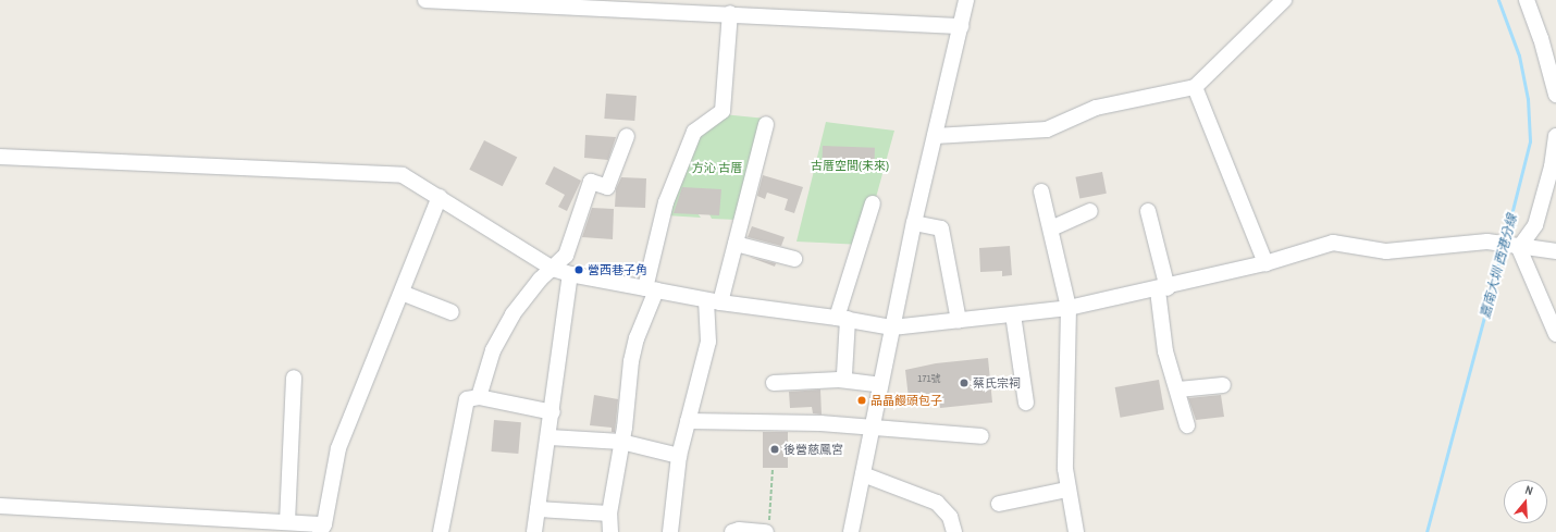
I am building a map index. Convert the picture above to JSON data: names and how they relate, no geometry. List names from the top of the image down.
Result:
{
  "water": ["嘉南大圳 西港分線"],
  "parks": ["古厝空間(未來)", "方沁 古厝"],
  "places": [
    "營西巷子角",
    "蔡氏宗祠",
    "品晶饅頭包子",
    "後營慈鳳宮"
  ],
  "house_numbers": ["171號"],
  "north": "top"
}
